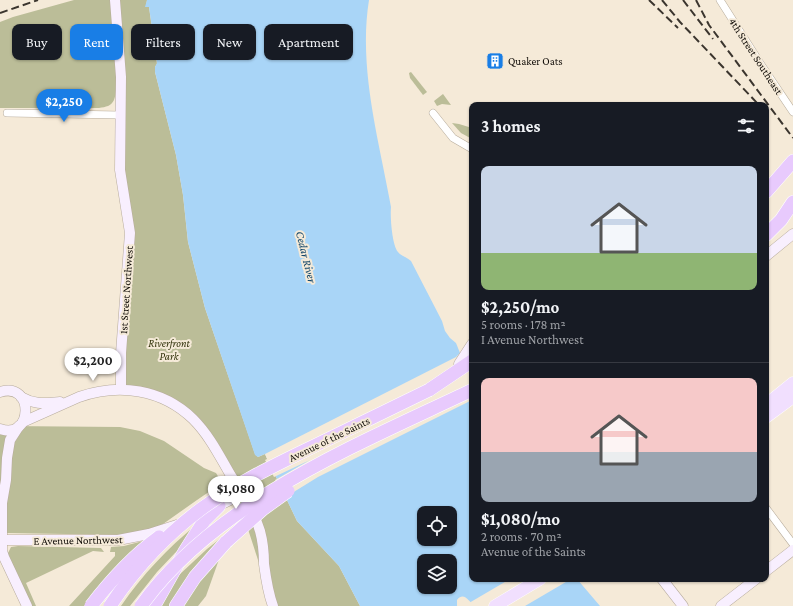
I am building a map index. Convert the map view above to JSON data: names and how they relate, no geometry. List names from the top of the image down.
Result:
{
  "streets": {
    "highway": ["Avenue of the Saints"],
    "main road": ["1st Street Northwest", "E Avenue Northwest"],
    "street": ["4th Street Southeast"]
  },
  "water": ["Cedar River"],
  "parks": ["Riverfront Park"],
  "places": {
    "building": ["Quaker Oats"]
  },
  "page": {
    "chip": [
      "Buy",
      "Rent",
      "Filters",
      "New",
      "Apartment"
    ],
    "price": ["$2,250", "$2,200", "$1,080"],
    "heading": "3 homes",
    "list": [
      {
        "name": "$2,250/mo",
        "note": "5 rooms · 178 m² · I Avenue Northwest"
      },
      {
        "name": "$1,080/mo",
        "note": "2 rooms · 70 m² · Avenue of the Saints"
      }
    ]
  }
}
